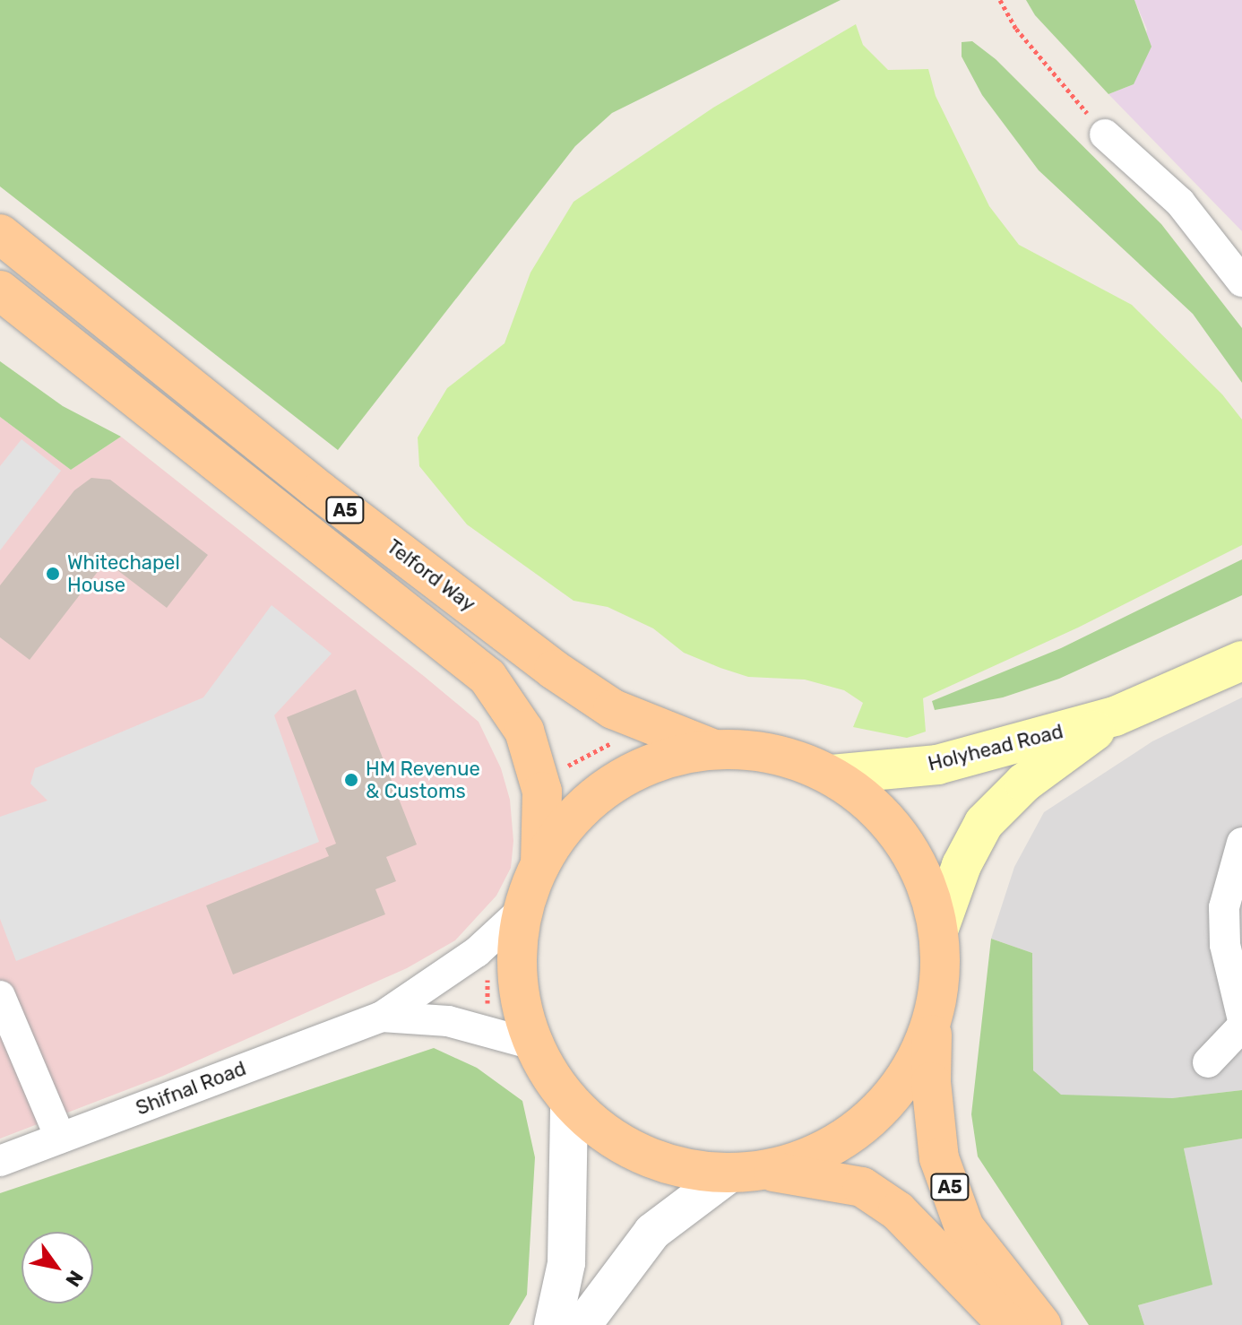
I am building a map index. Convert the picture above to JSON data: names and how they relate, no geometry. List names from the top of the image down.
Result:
{
  "streets": {
    "main road": ["A5", "Telford Way", "Holyhead Road"],
    "street": ["Shifnal Road"]
  },
  "places": ["Whitechapel House", "HM Revenue & Customs"],
  "north": "bottom right"
}
